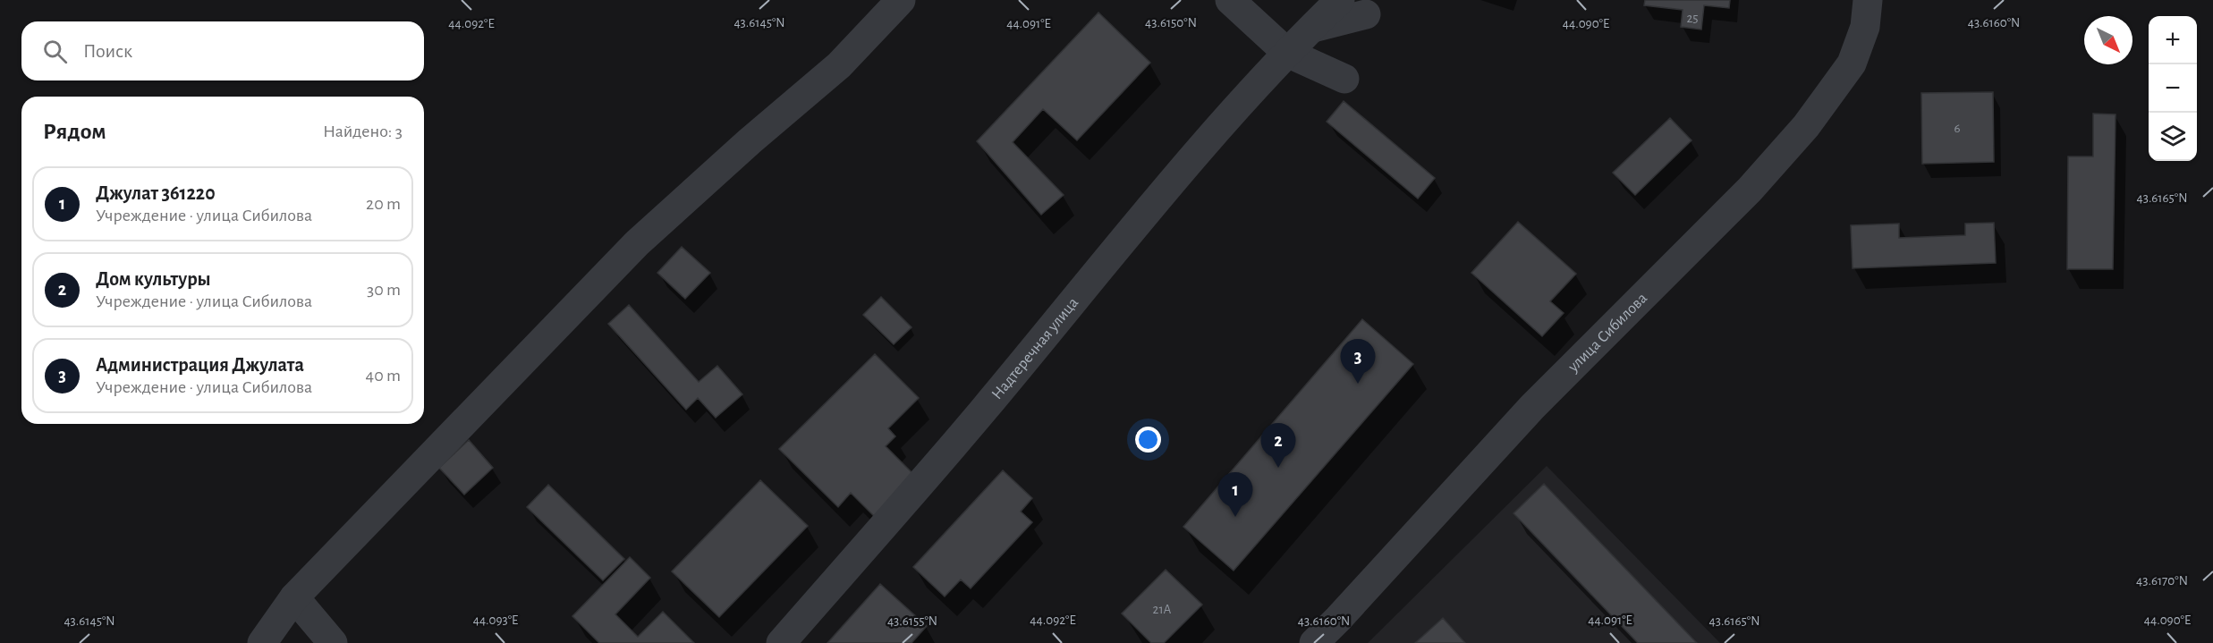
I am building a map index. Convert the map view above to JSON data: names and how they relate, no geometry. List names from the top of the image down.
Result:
{
  "streets": {
    "street": ["улица Сибилова", "Надтеречная улица"]
  },
  "house_numbers": ["25", "6", "21А"],
  "north": "bottom right",
  "page": {
    "map_buttons": ["+", "−"],
    "search": "Поиск",
    "heading": ["Рядом", "Найдено: 3"],
    "list": [
      {
        "mark": "1",
        "name": "Джулат 361220",
        "note": "Учреждение · улица Сибилова",
        "value": "20 m"
      },
      {
        "mark": "2",
        "name": "Дом культуры",
        "note": "Учреждение · улица Сибилова",
        "value": "30 m"
      },
      {
        "mark": "3",
        "name": "Администрация Джулата",
        "note": "Учреждение · улица Сибилова",
        "value": "40 m"
      }
    ],
    "pins": ["3", "2", "1"]
  },
  "coordinates": [
    "43.6145°N",
    "43.6150°N",
    "43.6160°N",
    "44.092°E",
    "44.090°E",
    "44.091°E",
    "43.6165°N",
    "43.6170°N",
    "44.093°E",
    "43.6155°N"
  ]
}
